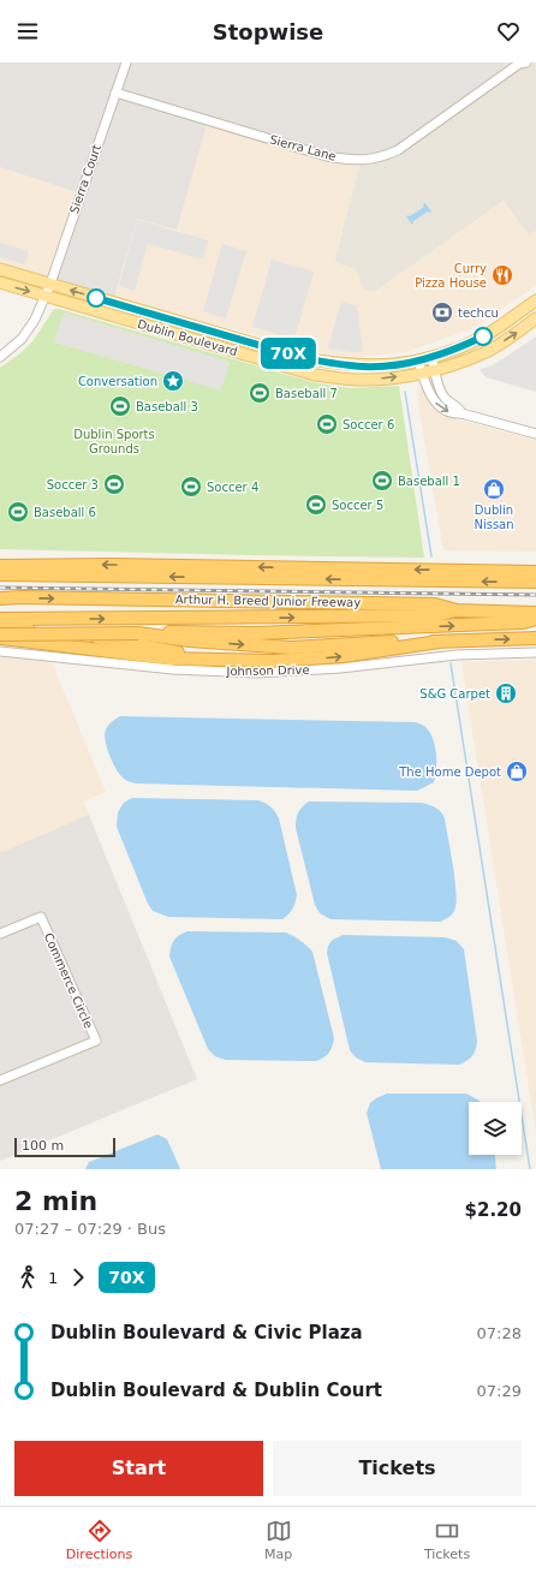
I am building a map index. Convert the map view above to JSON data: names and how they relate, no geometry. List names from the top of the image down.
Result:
{
  "streets": {
    "highway": ["Arthur H. Breed Junior Freeway"],
    "main road": ["Dublin Boulevard"],
    "street": [
      "Sierra Lane",
      "Sierra Court",
      "Johnson Drive",
      "Commerce Circle"
    ]
  },
  "crossings": [
    ["Sierra Lane", "Sierra Court"],
    ["Sierra Court", "Dublin Boulevard"]
  ],
  "parks": ["Dublin Sports Grounds"],
  "places": {
    "restaurant": ["Curry Pizza House"],
    "bank": ["techcu"],
    "place": ["Conversation"],
    "sports": [
      "Baseball 7",
      "Baseball 3",
      "Soccer 6",
      "Baseball 1",
      "Soccer 3",
      "Soccer 4",
      "Soccer 5",
      "Baseball 6"
    ],
    "shop": ["Dublin Nissan", "The Home Depot"],
    "building": ["S&G Carpet"]
  },
  "lines": ["bus line 70X"],
  "scale_bar": "100 m",
  "page": {
    "header": "Stopwise",
    "on_map": "70X",
    "scale": "100 m",
    "heading": ["2 min", "07:27 – 07:29 · Bus", "$2.20"],
    "legs": ["1", "70X"],
    "list": [
      {
        "name": "Dublin Boulevard & Civic Plaza",
        "value": "07:28"
      },
      {
        "name": "Dublin Boulevard & Dublin Court",
        "value": "07:29"
      }
    ],
    "buttons": ["Start", "Tickets"],
    "tabs": ["Directions", "Map", "Tickets"]
  }
}
